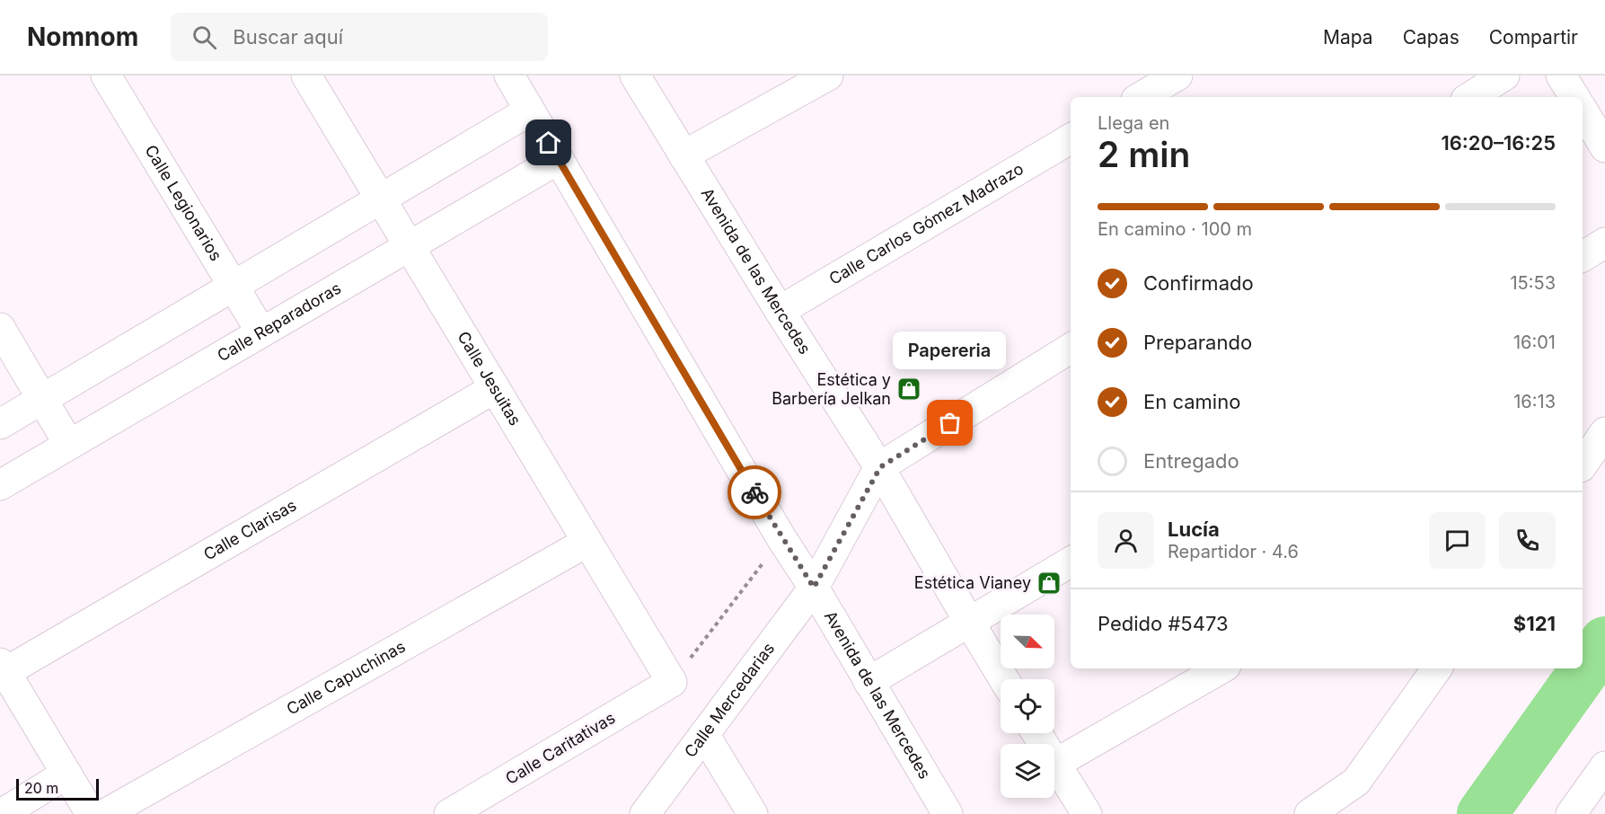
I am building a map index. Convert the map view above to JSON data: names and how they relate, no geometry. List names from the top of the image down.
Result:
{
  "streets": {
    "street": [
      "Calle Legionarios",
      "Calle Carlos Gómez Madrazo",
      "Avenida de las Mercedes",
      "Calle Reparadoras",
      "Calle Jesuitas",
      "Calle Clarisas",
      "Calle Capuchinas",
      "Calle Mercedarias",
      "Calle Caritativas"
    ]
  },
  "crossings": [
    ["Calle Legionarios", "Calle Reparadoras"],
    ["Calle Carlos Gómez Madrazo", "Avenida de las Mercedes"],
    ["Avenida de las Mercedes", "Calle Reparadoras"],
    ["Avenida de las Mercedes", "Calle Mercedarias"],
    ["Calle Reparadoras", "Calle Jesuitas"],
    ["Calle Jesuitas", "Calle Clarisas"],
    ["Calle Jesuitas", "Calle Capuchinas"],
    ["Calle Jesuitas", "Calle Caritativas"]
  ],
  "places": {
    "shop": ["Estética y Barbería Jelkan", "Estética Vianey"],
    "other": ["Papereria"]
  },
  "scale_bar": "20 m",
  "north": "bottom right",
  "page": {
    "header": "Nomnom",
    "search": "Buscar aquí",
    "nav": ["Mapa", "Capas", "Compartir"],
    "heading": ["2 min", "Llega en", "16:20–16:25"],
    "panel": [
      "Lucía",
      "Repartidor · 4.6",
      "Pedido #5473",
      "$121"
    ],
    "bar": "En camino · 100 m",
    "list": [
      ["Confirmado", "15:53"],
      ["Preparando", "16:01"],
      ["En camino", "16:13"],
      "Entregado"
    ],
    "bubble": "Papereria",
    "scale": "20 m"
  }
}
